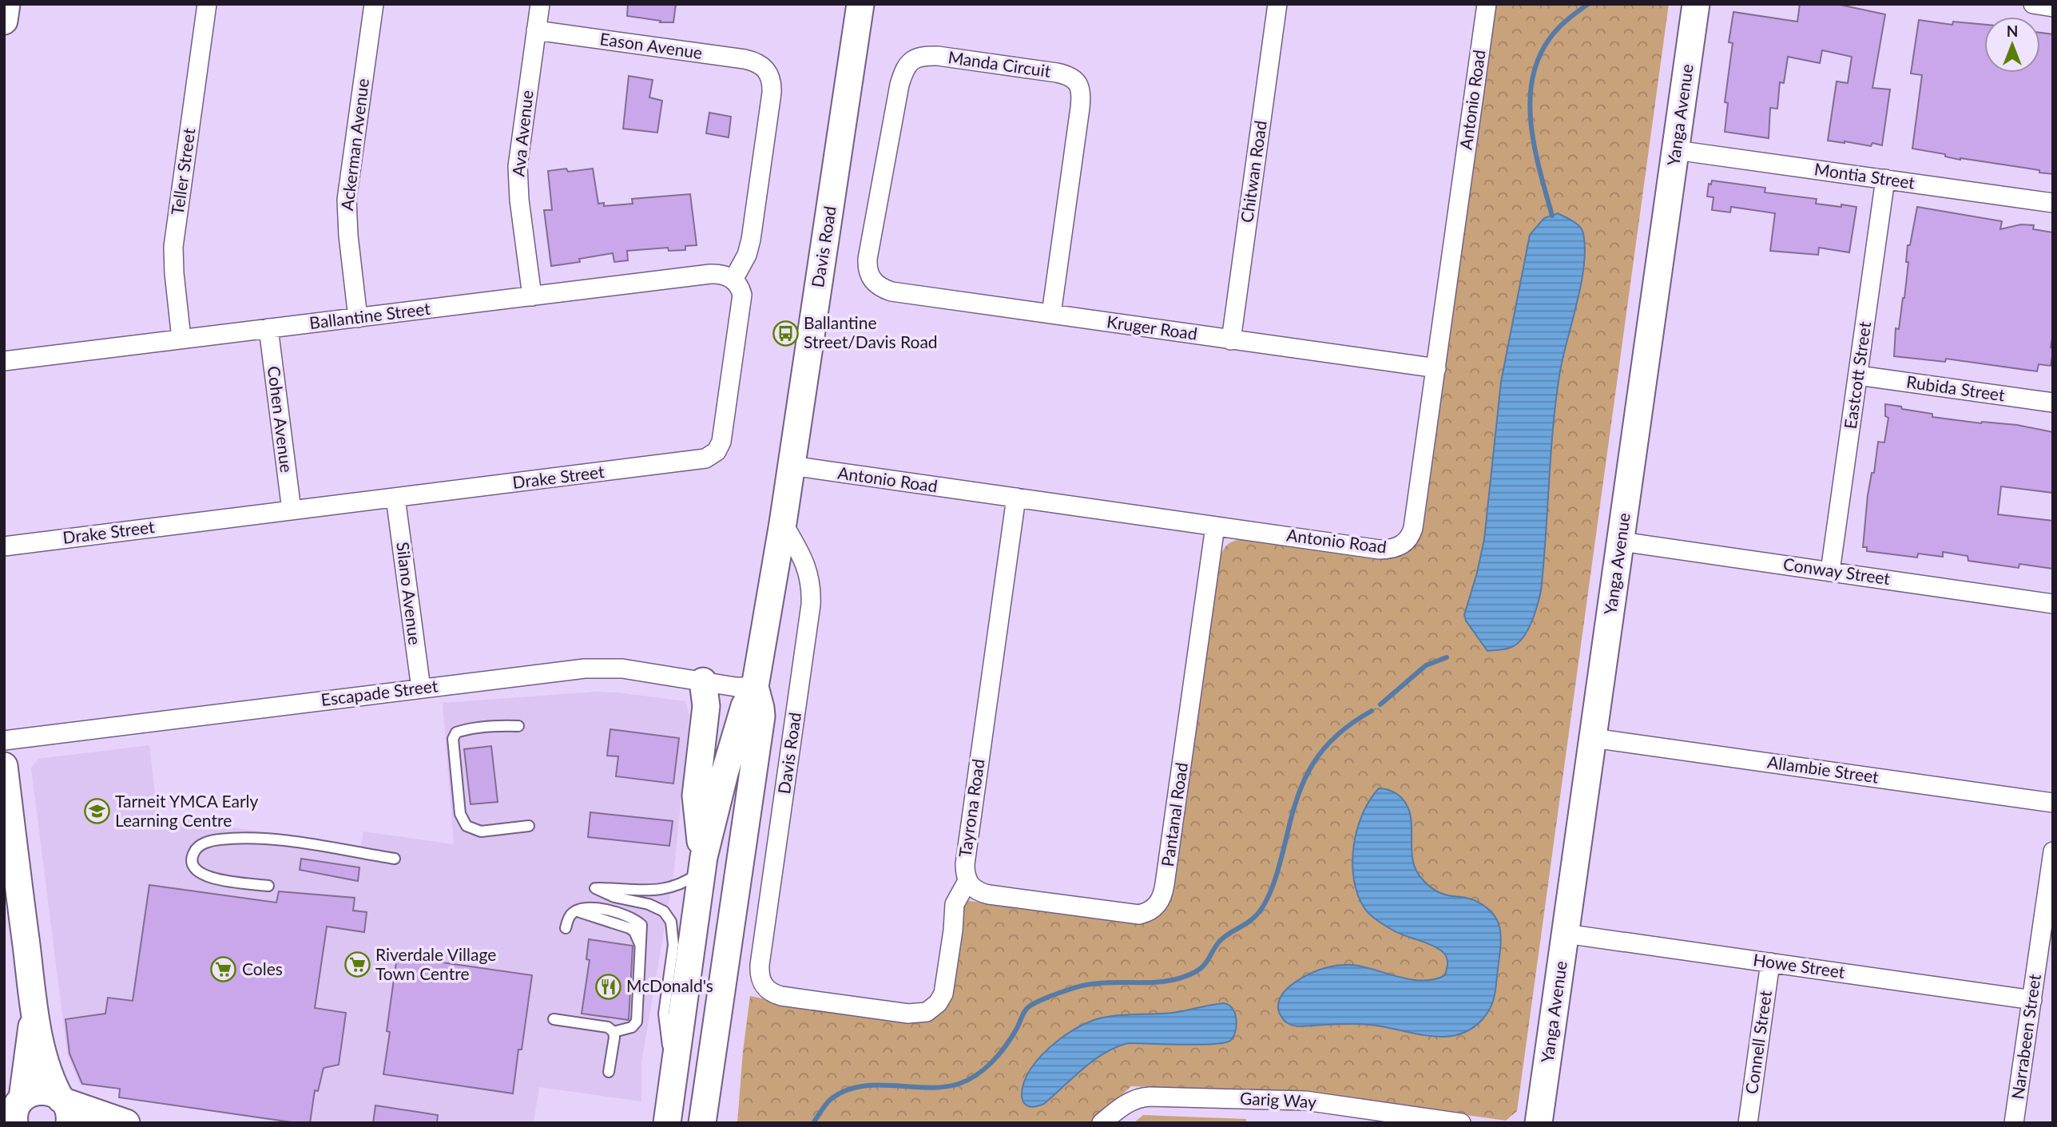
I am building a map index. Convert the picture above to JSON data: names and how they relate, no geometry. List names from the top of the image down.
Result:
{
  "streets": {
    "street": [
      "Eason Avenue",
      "Manda Circuit",
      "Antonio Road",
      "Yanga Avenue",
      "Ava Avenue",
      "Ackerman Avenue",
      "Teller Street",
      "Chitwan Road",
      "Montia Street",
      "Davis Road",
      "Ballantine Street",
      "Kruger Road",
      "Eastcott Street",
      "Rubida Street",
      "Cohen Avenue",
      "Drake Street",
      "Conway Street",
      "Silano Avenue",
      "Escapade Street",
      "Allambie Street",
      "Tayrona Road",
      "Pantanal Road",
      "Howe Street",
      "Narrabeen Street",
      "Connell Street",
      "Garig Way"
    ]
  },
  "crossings": [
    ["Eason Avenue", "Ava Avenue"],
    ["Eason Avenue", "Ballantine Street"],
    ["Eason Avenue", "Drake Street"],
    ["Manda Circuit", "Kruger Road"],
    ["Antonio Road", "Davis Road"],
    ["Antonio Road", "Kruger Road"],
    ["Antonio Road", "Tayrona Road"],
    ["Antonio Road", "Pantanal Road"],
    ["Yanga Avenue", "Montia Street"],
    ["Yanga Avenue", "Conway Street"],
    ["Yanga Avenue", "Allambie Street"],
    ["Yanga Avenue", "Howe Street"],
    ["Ava Avenue", "Ballantine Street"],
    ["Ackerman Avenue", "Ballantine Street"],
    ["Teller Street", "Ballantine Street"],
    ["Chitwan Road", "Kruger Road"],
    ["Montia Street", "Eastcott Street"],
    ["Davis Road", "Escapade Street"],
    ["Davis Road", "Tayrona Road"],
    ["Ballantine Street", "Cohen Avenue"],
    ["Ballantine Street", "Drake Street"],
    ["Eastcott Street", "Rubida Street"],
    ["Eastcott Street", "Conway Street"],
    ["Cohen Avenue", "Drake Street"],
    ["Drake Street", "Silano Avenue"],
    ["Silano Avenue", "Escapade Street"],
    ["Tayrona Road", "Pantanal Road"],
    ["Howe Street", "Narrabeen Street"],
    ["Howe Street", "Connell Street"]
  ],
  "places": {
    "bus stop": ["Ballantine Street/Davis Road"],
    "school or university": ["Tarneit YMCA Early Learning Centre"],
    "supermarket": ["Riverdale Village Town Centre", "Coles"],
    "restaurant": ["McDonald's"]
  },
  "north": "top"
}
